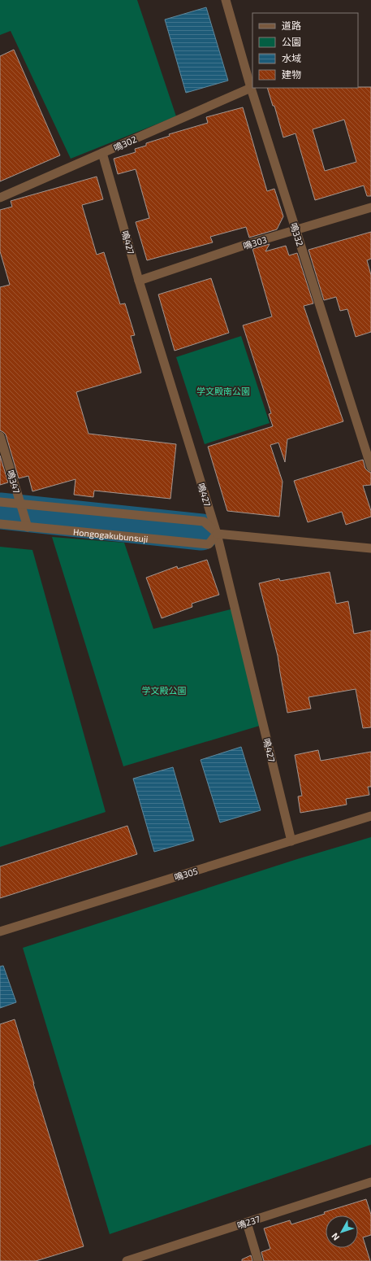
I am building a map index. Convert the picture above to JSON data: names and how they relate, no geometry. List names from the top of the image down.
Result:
{
  "streets": {
    "street": [
      "鳴302",
      "鳴332",
      "鳴427",
      "鳴303",
      "鳴347",
      "Hongogakubunsuji",
      "鳴305",
      "鳴237"
    ]
  },
  "crossings": [
    ["鳴302", "鳴332"],
    ["鳴302", "鳴427"],
    ["鳴332", "鳴303"],
    ["鳴427", "鳴303"],
    ["鳴427", "Hongogakubunsuji"],
    ["鳴427", "鳴305"],
    ["鳴347", "Hongogakubunsuji"]
  ],
  "parks": ["学文殿南公園", "学文殿公園"],
  "legend": [
    "道路",
    "公園",
    "水域",
    "建物"
  ],
  "north": "bottom left"
}
